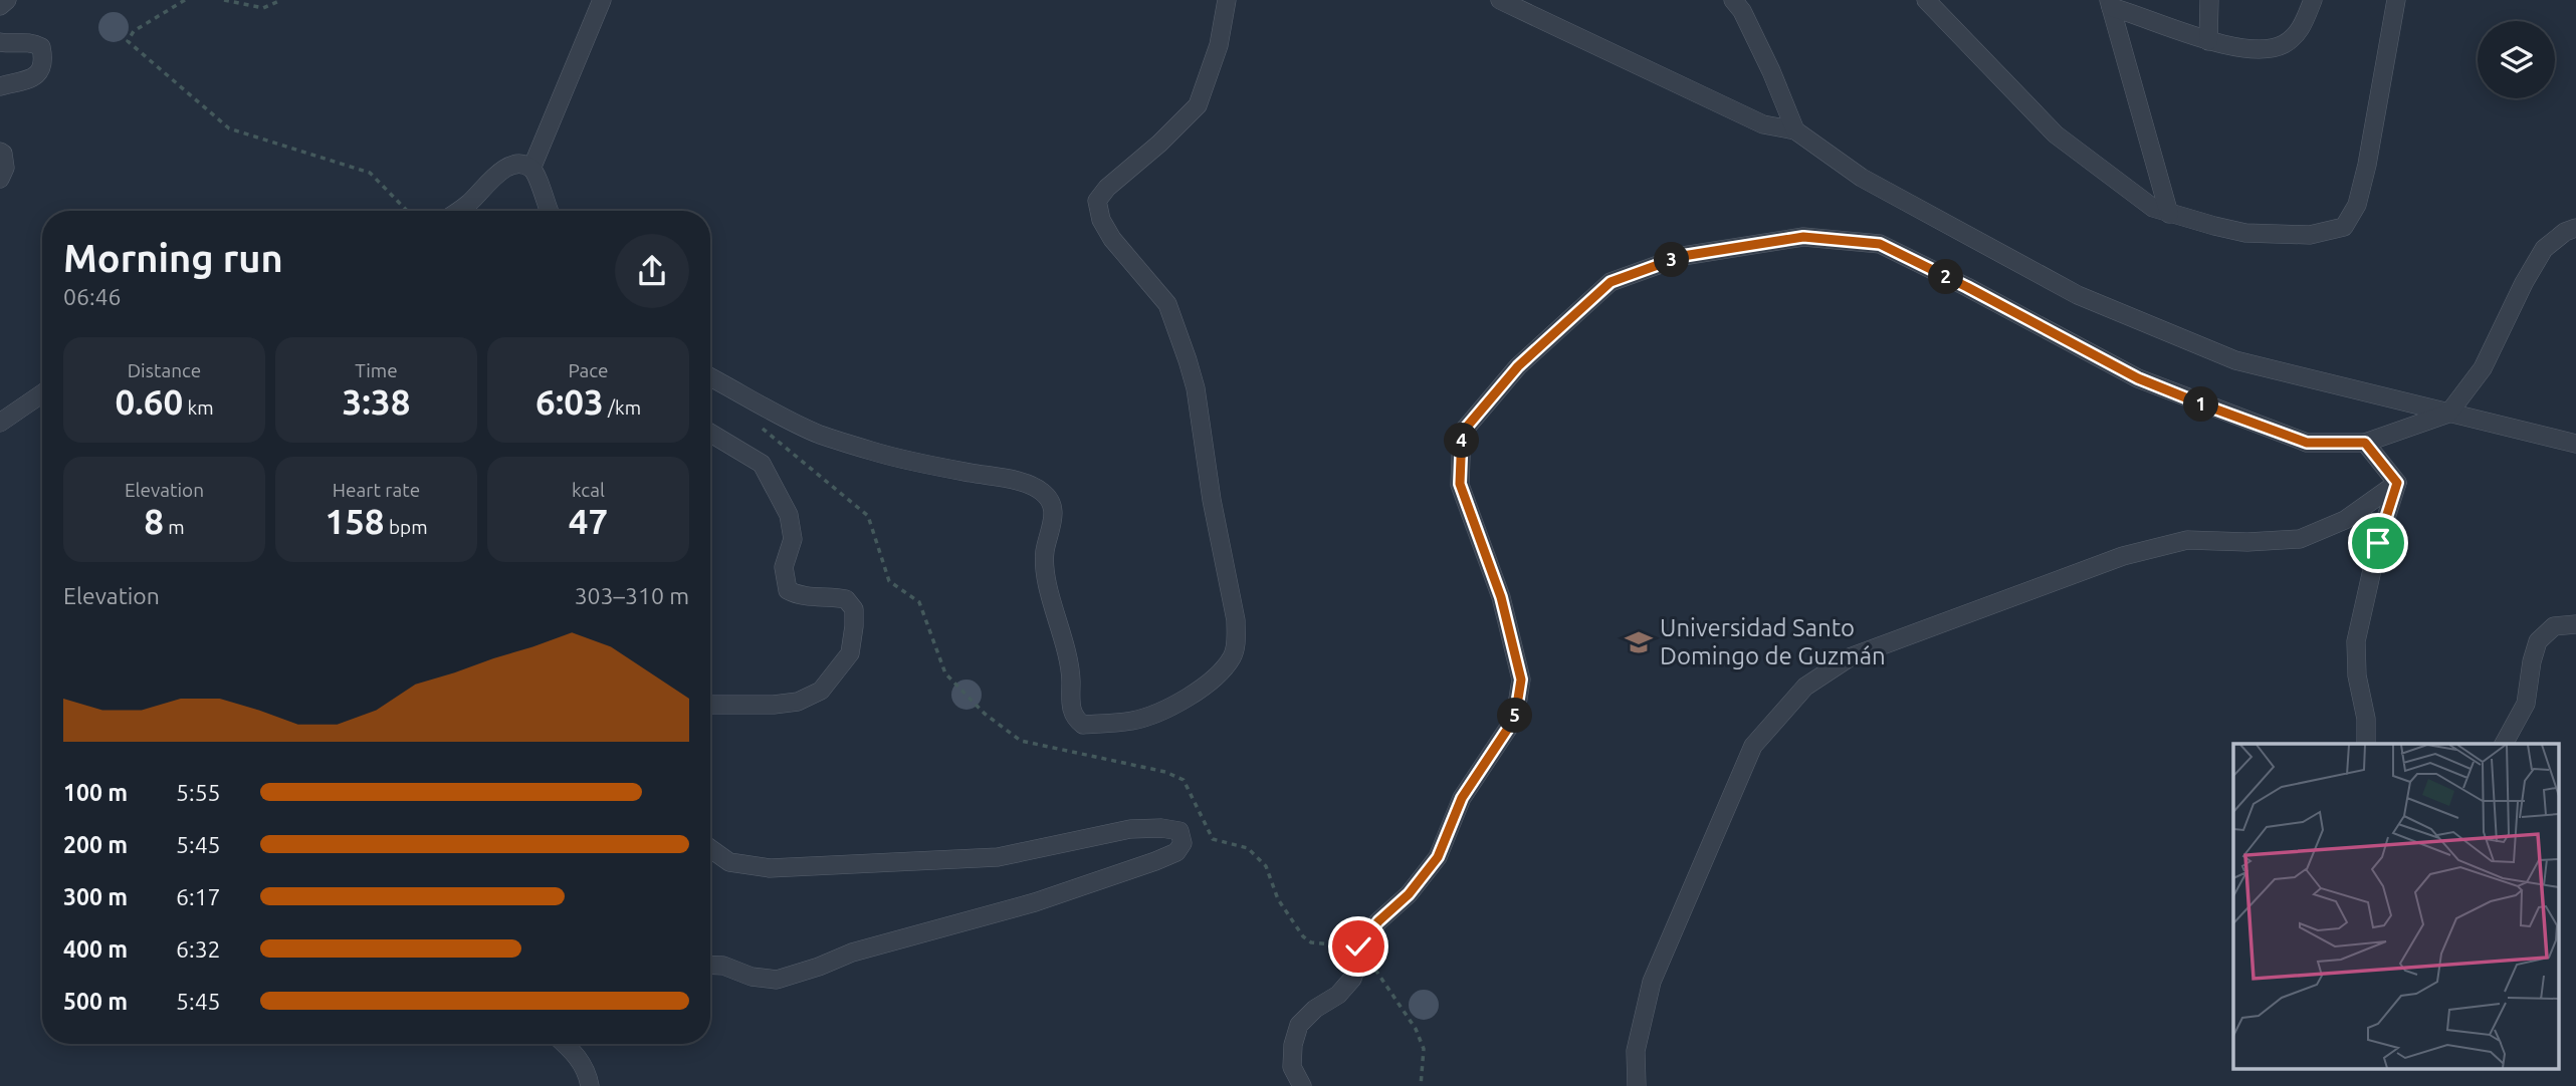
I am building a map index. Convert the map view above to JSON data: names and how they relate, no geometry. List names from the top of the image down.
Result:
{
  "places": {
    "school or university": ["Universidad Santo Domingo de Guzmán"]
  },
  "page": {
    "heading": ["Morning run", "06:46"],
    "pins": [
      "3",
      "2",
      "1",
      "4",
      "5"
    ],
    "stats": [
      ["Distance", "0.60 km"],
      ["Time", "3:38"],
      ["Pace", "6:03 /km"],
      ["Elevation", "8 m"],
      ["Heart rate", "158 bpm"],
      ["kcal", "47"]
    ],
    "chart": ["Elevation", "303–310 m"],
    "list": [
      {
        "name": "100 m",
        "note": "5:55"
      },
      {
        "name": "200 m",
        "note": "5:45"
      },
      {
        "name": "300 m",
        "note": "6:17"
      },
      {
        "name": "400 m",
        "note": "6:32"
      },
      {
        "name": "500 m",
        "note": "5:45"
      }
    ]
  }
}
